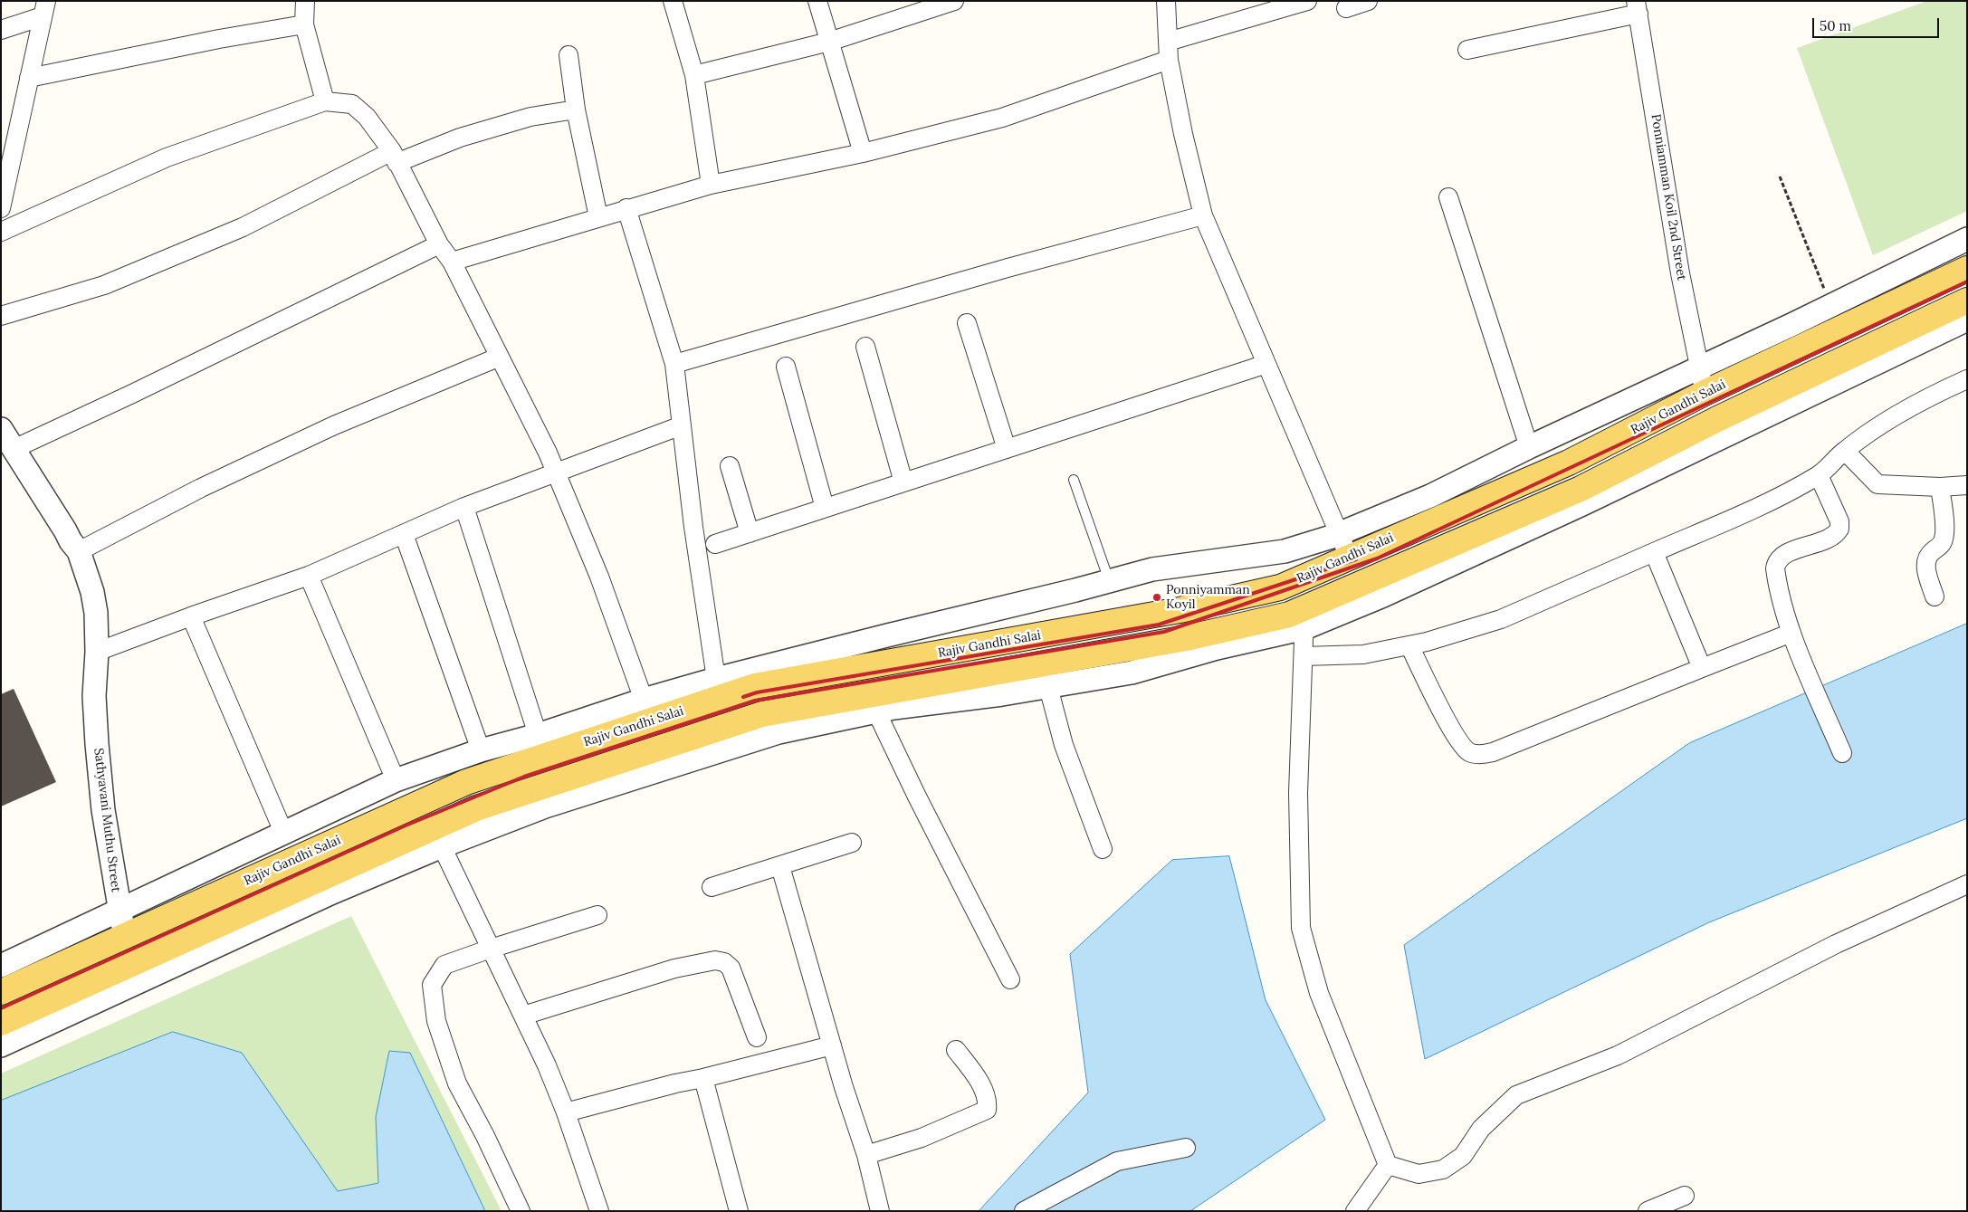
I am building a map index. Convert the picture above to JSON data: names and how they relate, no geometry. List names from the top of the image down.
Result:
{
  "streets": {
    "main road": ["Rajiv Gandhi Salai"],
    "street": ["Ponniamman Koil 2nd Street", "Sathyavani Muthu Street"]
  },
  "crossings": [
    ["Ponniamman Koil 2nd Street", "Rajiv Gandhi Salai"],
    ["Rajiv Gandhi Salai", "Sathyavani Muthu Street"]
  ],
  "places": ["Ponniyamman Koyil"],
  "scale_bar": "50 m"
}
